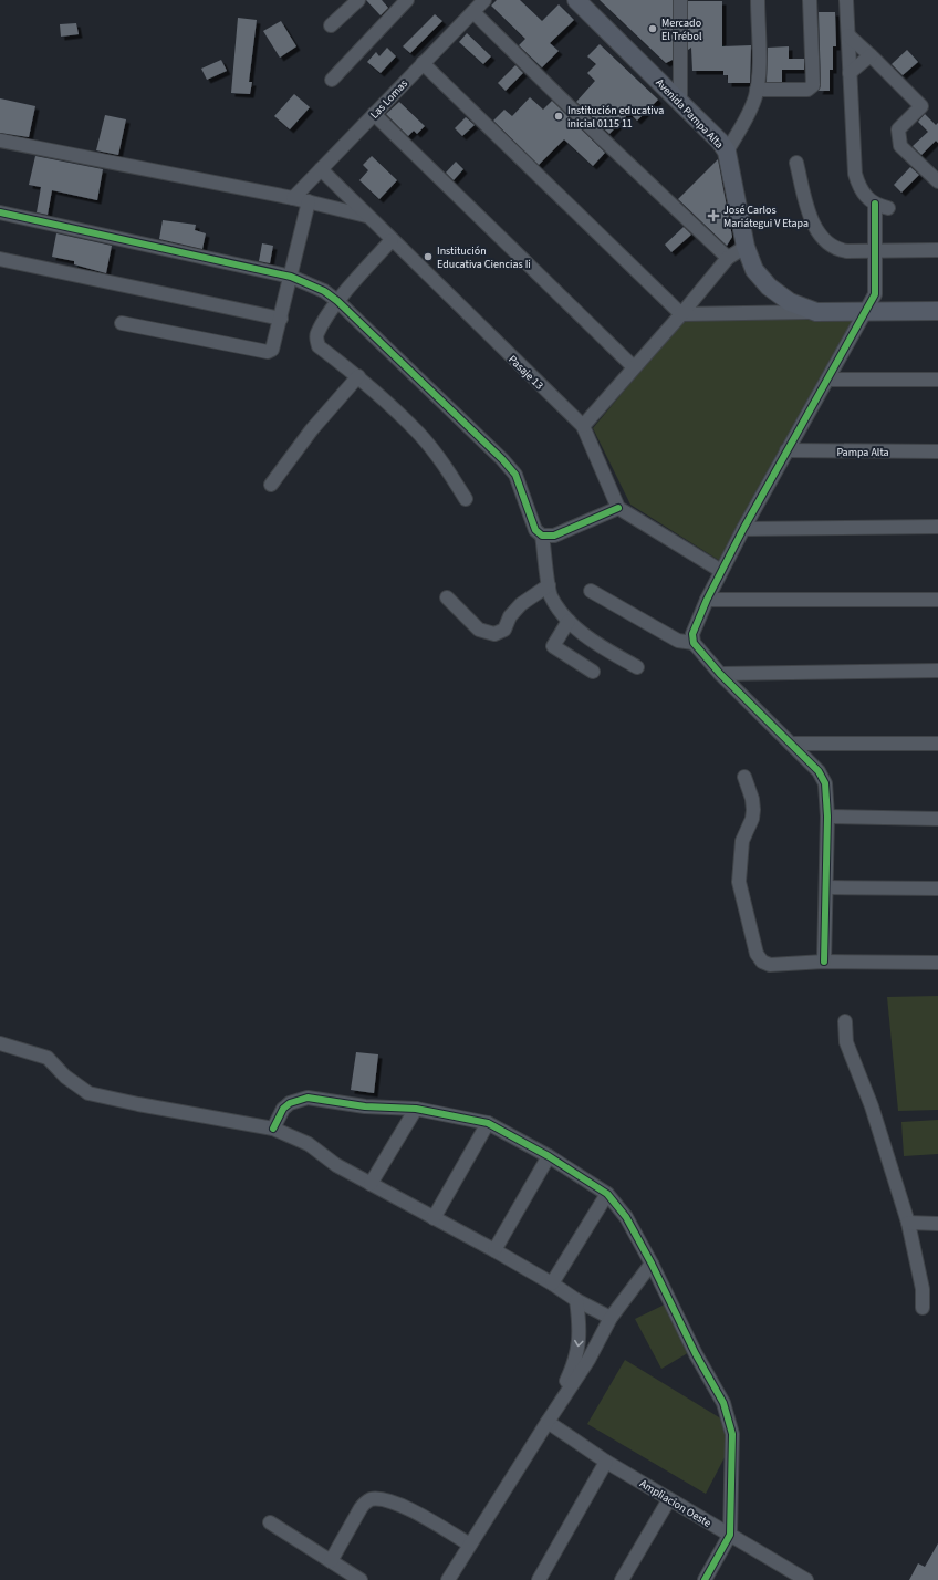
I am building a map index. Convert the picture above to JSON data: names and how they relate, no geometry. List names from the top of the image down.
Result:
{
  "streets": {
    "street": [
      "Las Lomas",
      "Avenida Pampa Alta",
      "Pasaje 13",
      "Pampa Alta",
      "Ampliacion Oeste"
    ]
  },
  "crossings": [
    ["Las Lomas", "Pasaje 13"]
  ],
  "places": {
    "other": ["Mercado El Trébol", "Institución educativa inicial 0115 11", "Institución Educativa Ciencias Ii"],
    "health": ["José Carlos Mariátegui V Etapa"]
  }
}
